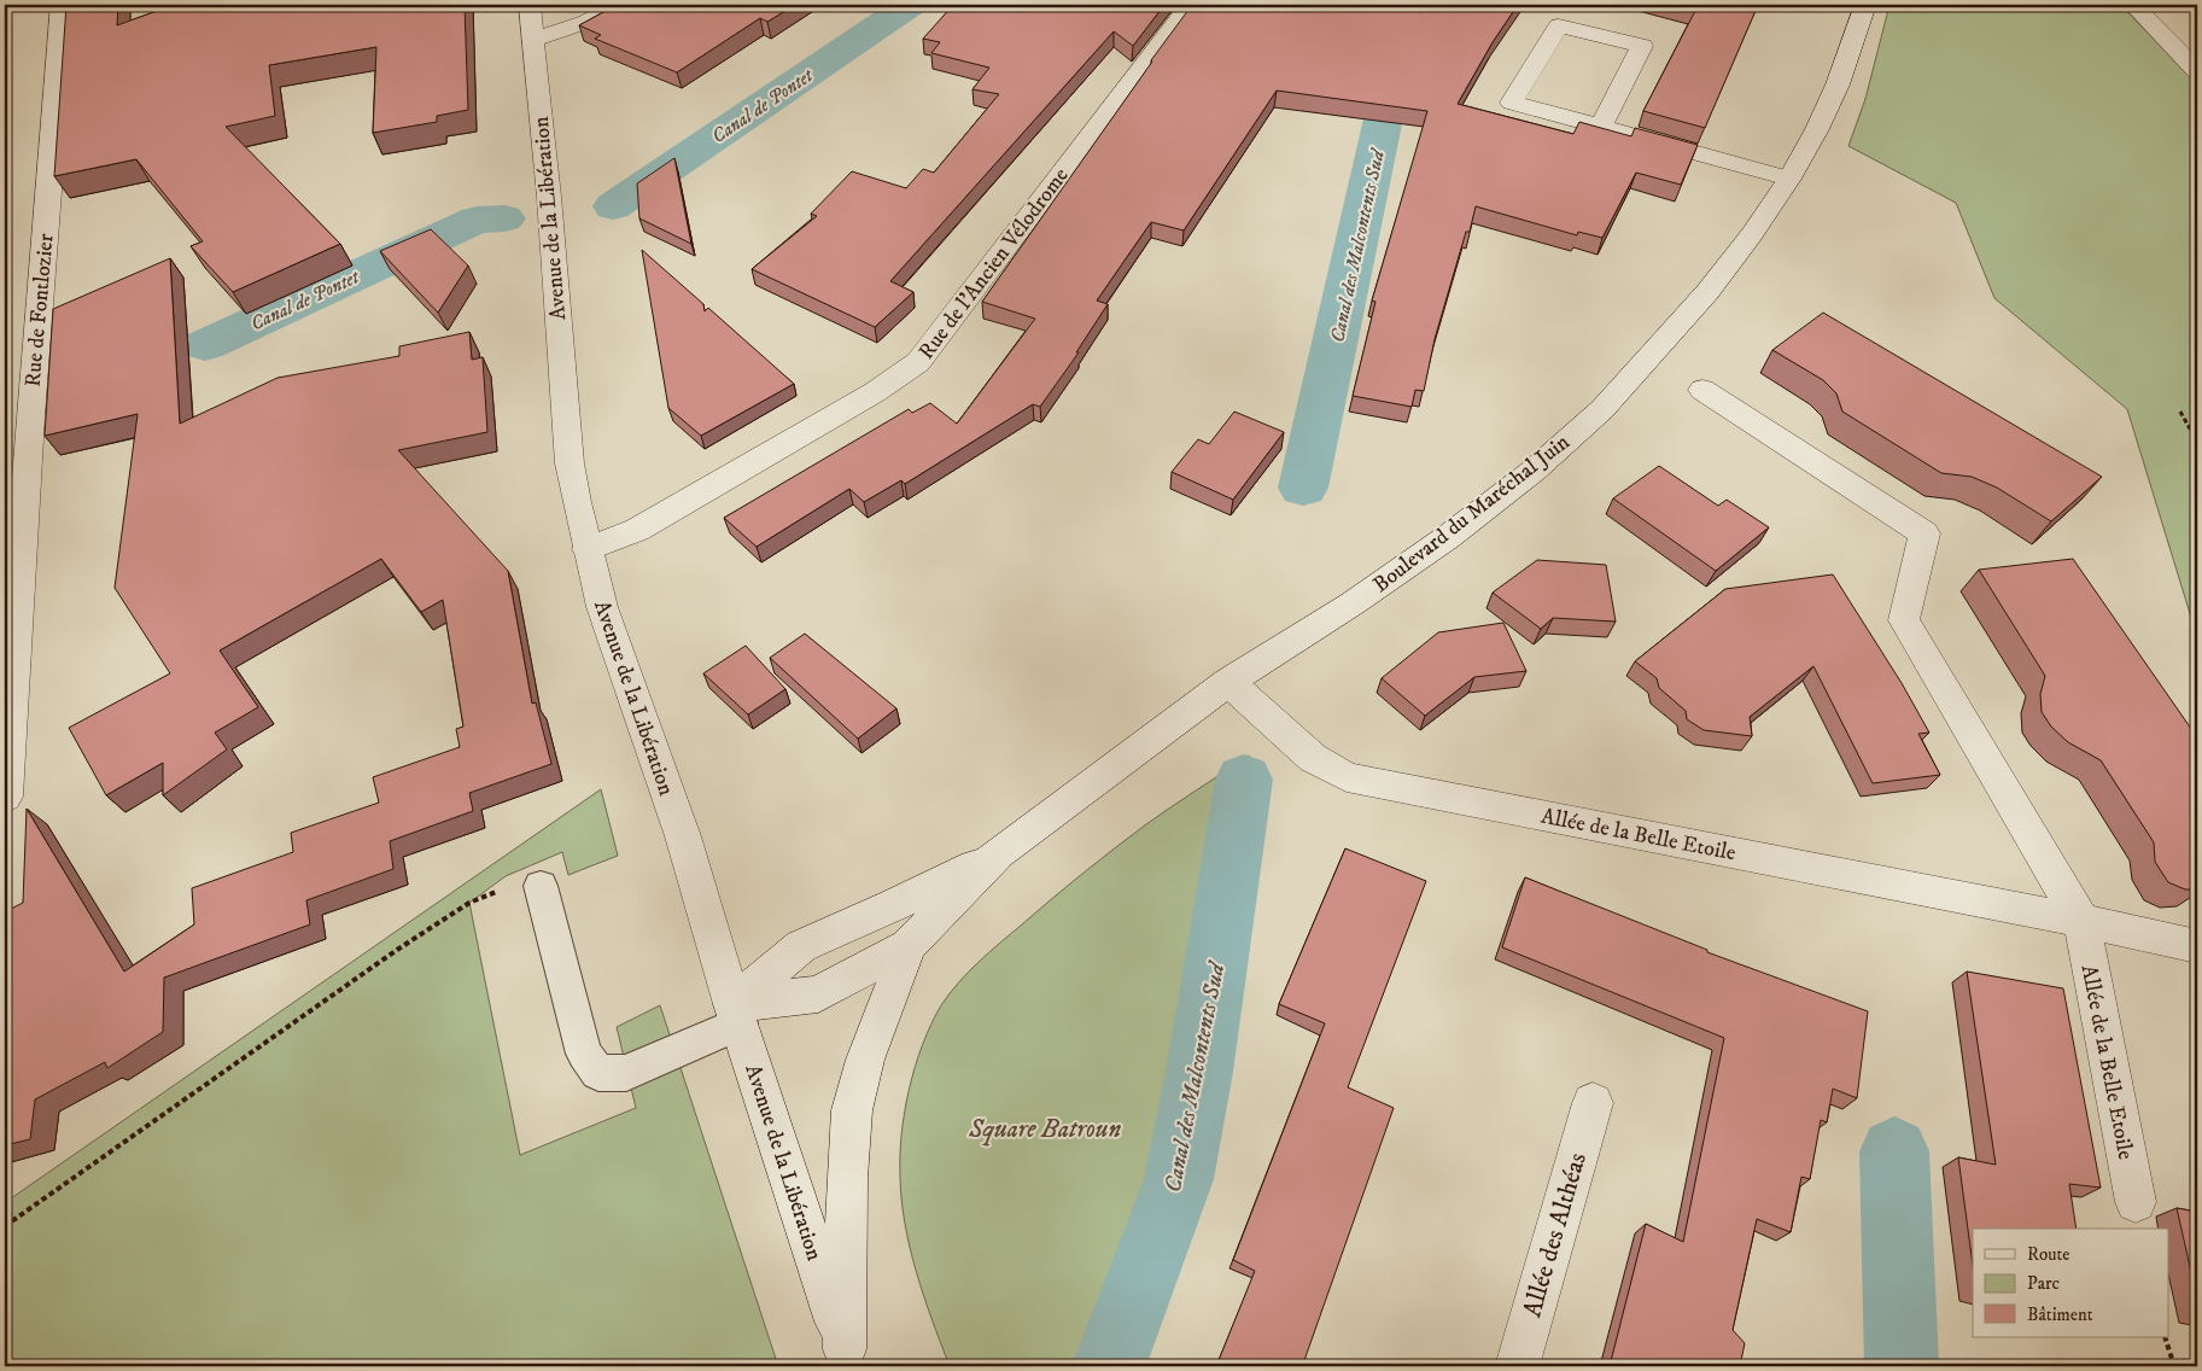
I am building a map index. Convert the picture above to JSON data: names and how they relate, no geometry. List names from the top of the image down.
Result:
{
  "streets": {
    "street": [
      "Avenue de la Libération",
      "Rue de l'Ancien Vélodrome",
      "Rue de Fontlozier",
      "Boulevard du Maréchal Juin",
      "Allée de la Belle Etoile",
      "Allée des Althéas"
    ]
  },
  "crossings": [
    ["Avenue de la Libération", "Rue de l'Ancien Vélodrome"],
    ["Avenue de la Libération", "Boulevard du Maréchal Juin"],
    ["Boulevard du Maréchal Juin", "Allée de la Belle Etoile"]
  ],
  "water": ["Canal de Pontet", "Canal des Malcontents Sud"],
  "parks": ["Square Batroun"],
  "legend": ["Route", "Parc", "Bâtiment"]
}
